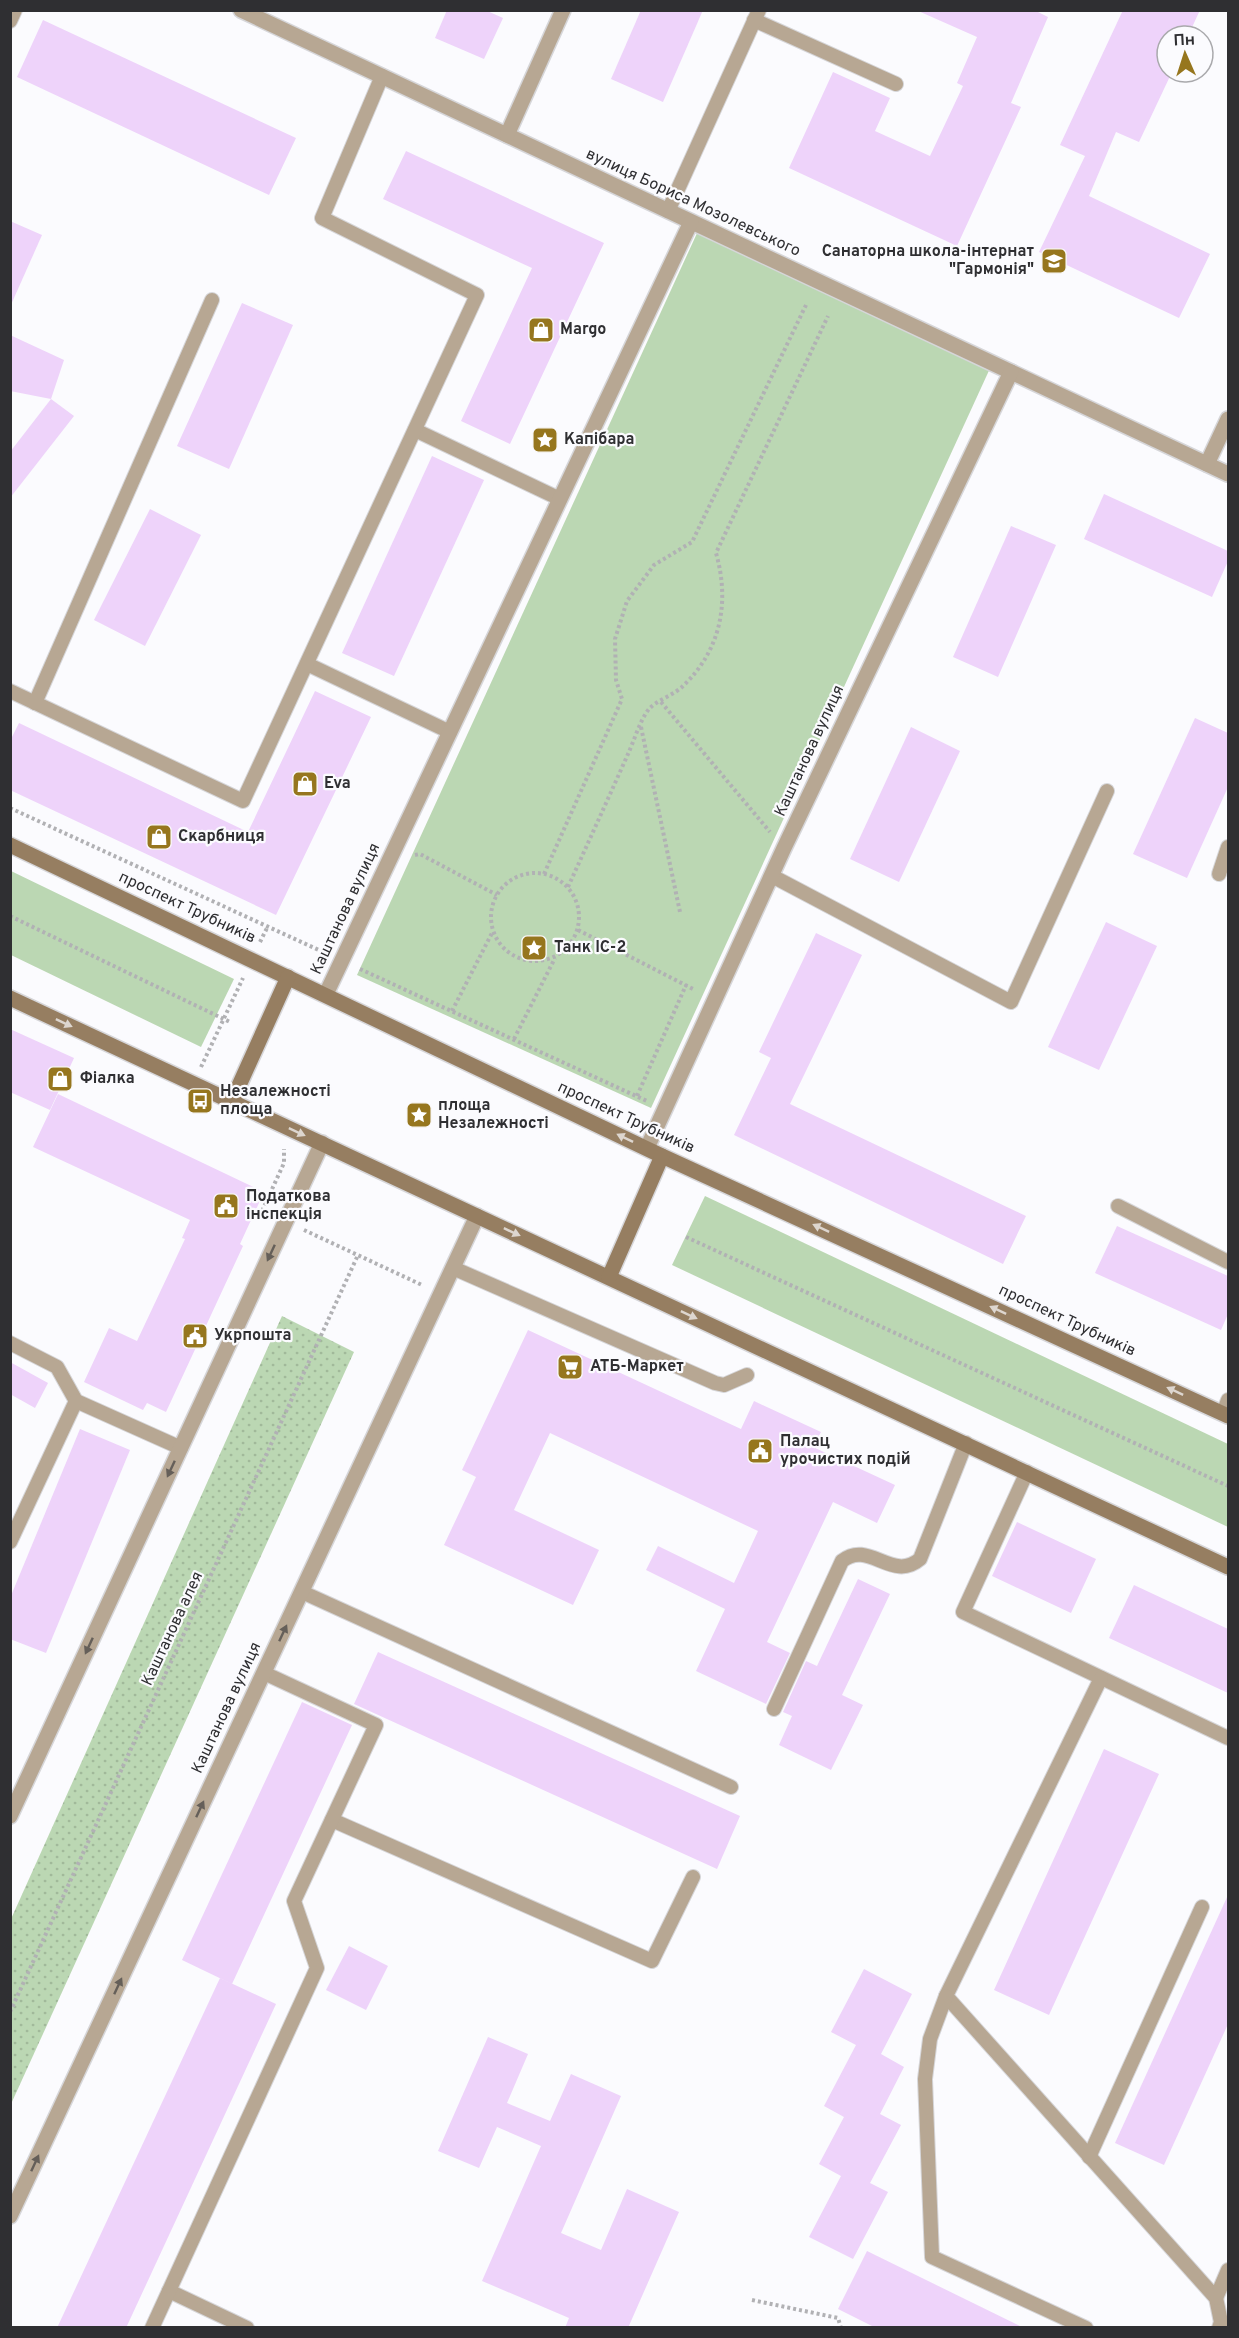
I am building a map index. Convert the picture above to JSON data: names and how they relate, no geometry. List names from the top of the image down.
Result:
{
  "streets": {
    "main road": ["проспект Трубників"],
    "street": ["вулиця Бориса Мозолевського", "Каштанова вулиця"],
    "path": ["Каштанова алея"]
  },
  "crossings": [
    ["вулиця Бориса Мозолевського", "Каштанова вулиця"],
    ["Каштанова вулиця", "проспект Трубників"]
  ],
  "places": {
    "school or university": ["Санаторна школа-інтернат \"Гармонія\""],
    "shop": [
      "Margo",
      "Eva",
      "Скарбниця",
      "Фіалка"
    ],
    "place": ["Капібара", "Танк ІС-2", "площа Незалежності"],
    "bus stop": ["Незалежності площа"],
    "public building": ["Податкова інспекція", "Укрпошта", "Палац урочистих подій"],
    "supermarket": ["АТБ-Маркет"]
  },
  "north": "top"
}
